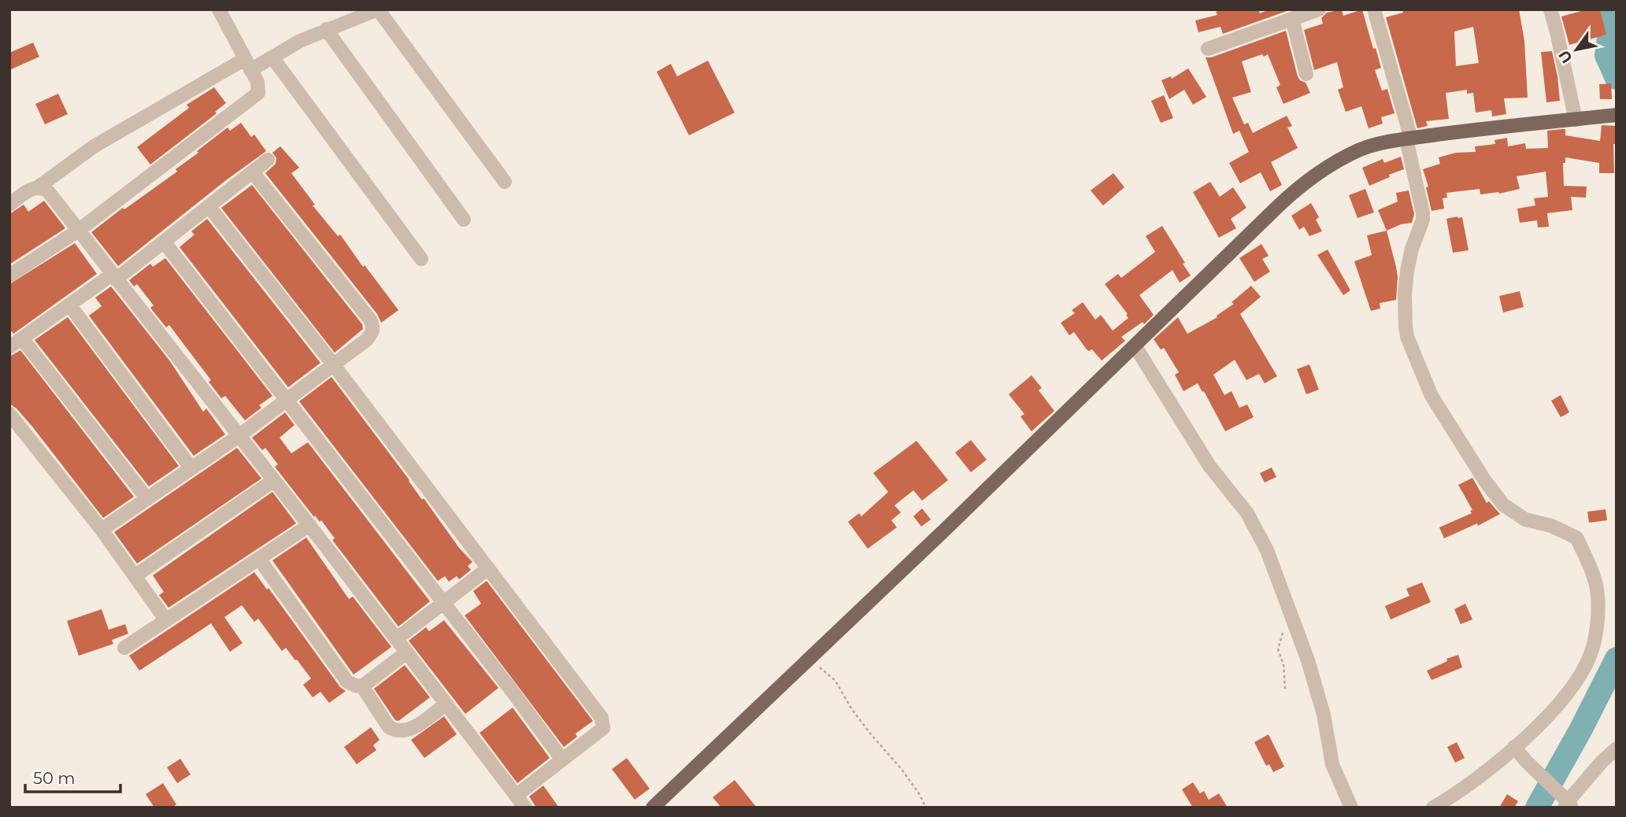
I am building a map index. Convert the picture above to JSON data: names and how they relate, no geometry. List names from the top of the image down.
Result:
{
  "scale_bar": "50 m",
  "north": "bottom left"
}
